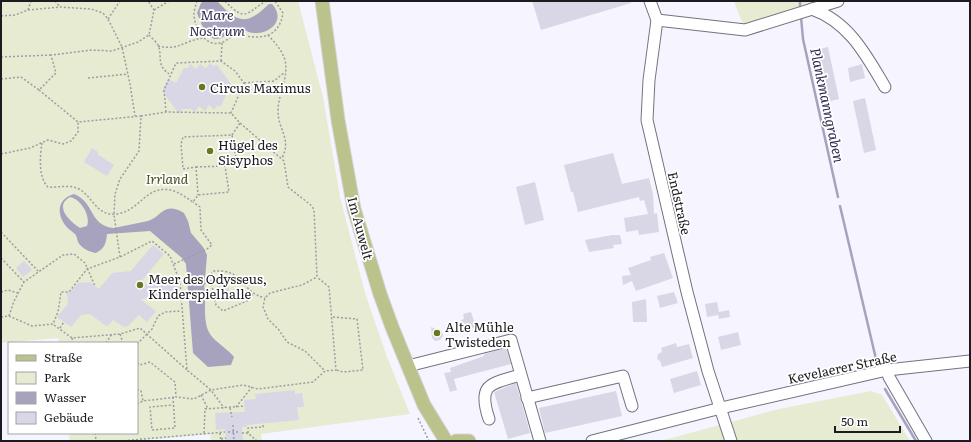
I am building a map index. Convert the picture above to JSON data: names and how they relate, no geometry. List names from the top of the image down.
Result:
{
  "streets": {
    "main road": ["Im Auwelt"],
    "street": ["Endstraße", "Kevelaerer Straße"]
  },
  "crossings": [
    ["Endstraße", "Kevelaerer Straße"]
  ],
  "water": ["Mare Nostrum", "Plankmanngraben"],
  "parks": ["Irrland"],
  "places": [
    "Circus Maximus",
    "Hügel des Sisyphos",
    "Meer des Odysseus, Kinderspielhalle",
    "Alte Mühle Twisteden"
  ],
  "legend": [
    "Straße",
    "Park",
    "Wasser",
    "Gebäude"
  ],
  "scale_bar": "50 m"
}
